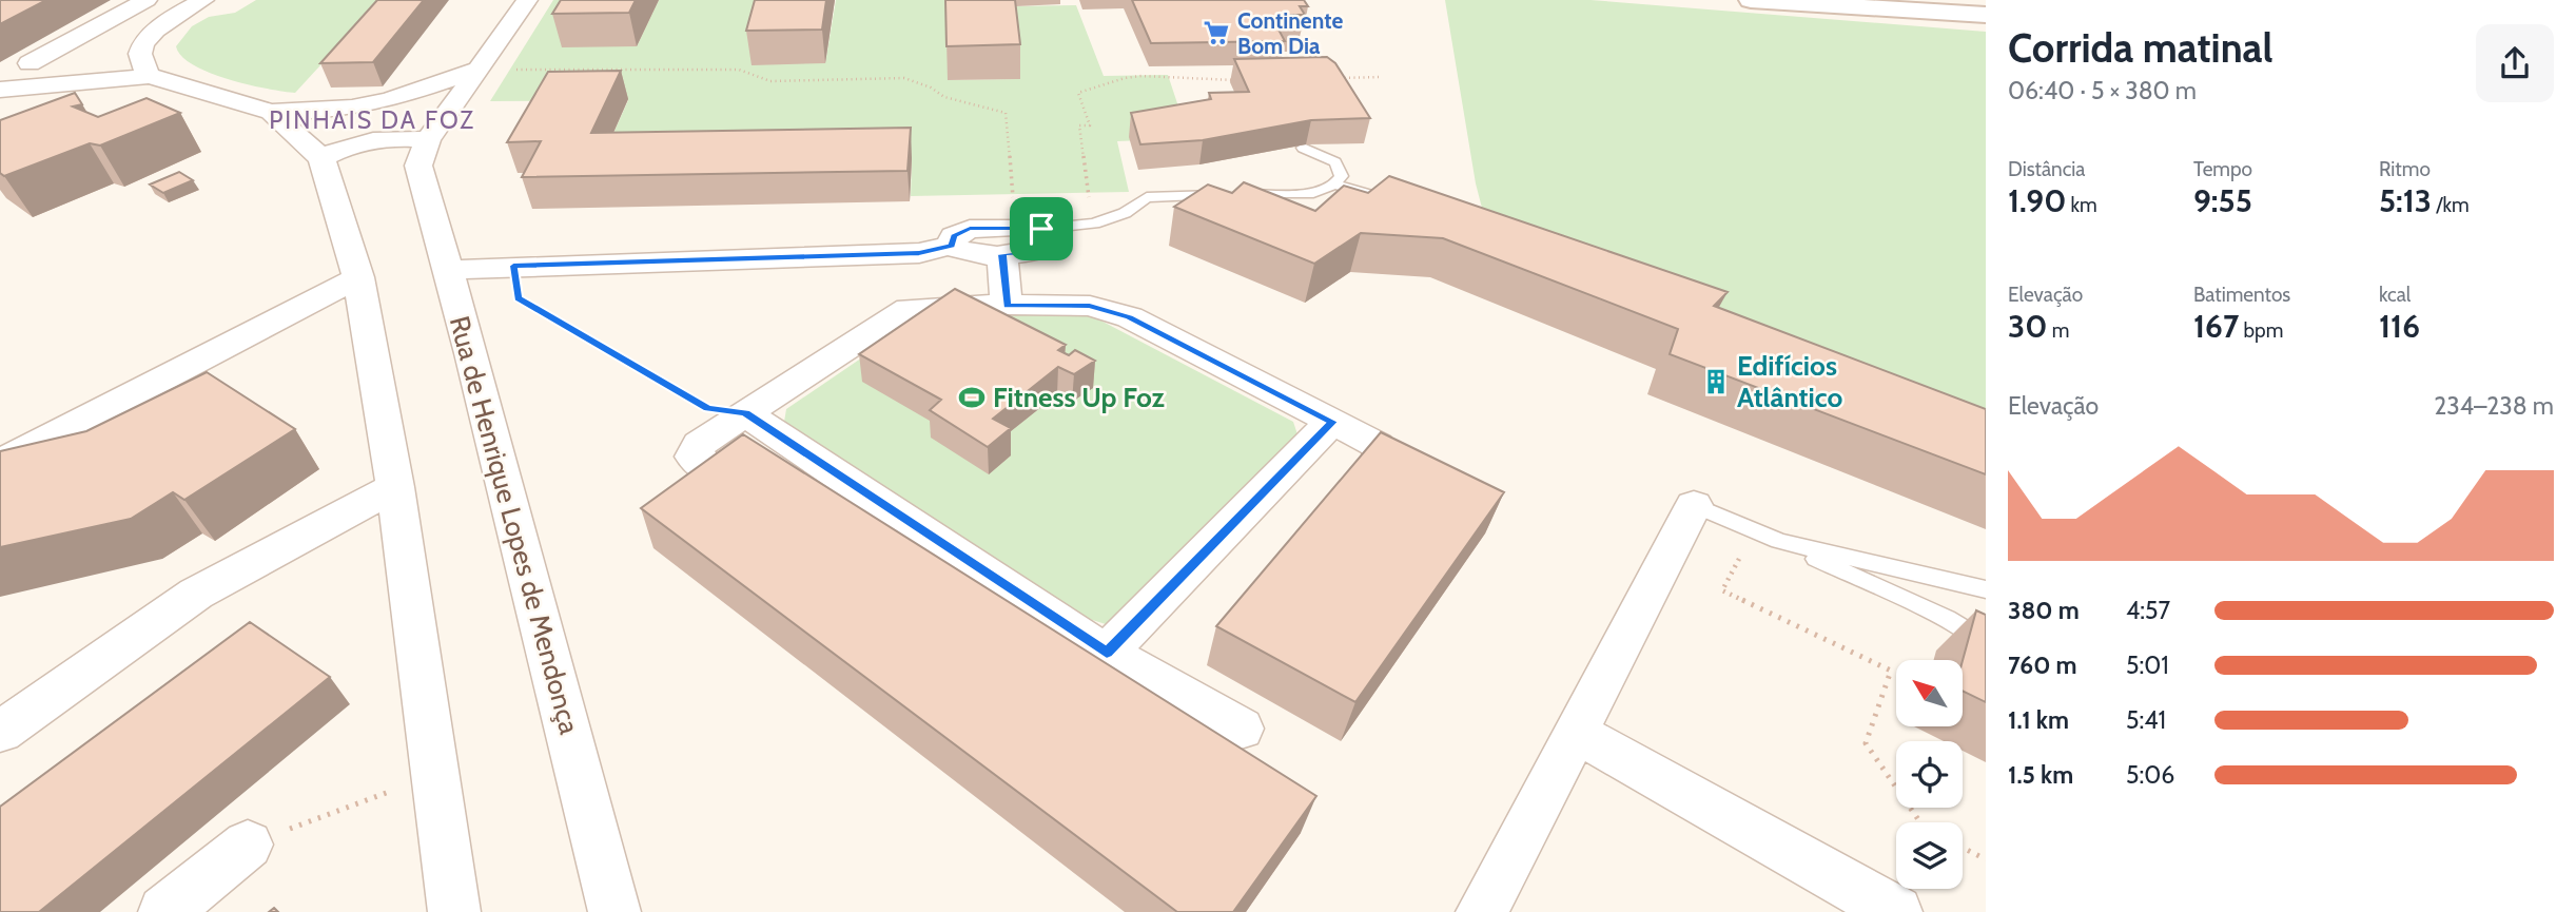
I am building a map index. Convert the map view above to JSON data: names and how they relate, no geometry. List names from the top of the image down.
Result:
{
  "streets": {
    "street": ["Rua de Henrique Lopes de Mendonça"]
  },
  "districts": ["PINHAIS DA FOZ"],
  "places": {
    "supermarket": ["Continente Bom Dia"],
    "building": ["Edifícios Atlântico"],
    "sports": ["Fitness Up Foz"]
  },
  "north": "top left",
  "page": {
    "heading": ["Corrida matinal", "06:40 · 5 × 380 m"],
    "stats": [
      ["Distância", "1.90 km"],
      ["Tempo", "9:55"],
      ["Ritmo", "5:13 /km"],
      ["Elevação", "30 m"],
      ["Batimentos", "167 bpm"],
      ["kcal", "116"]
    ],
    "chart": ["Elevação", "234–238 m"],
    "list": [
      {
        "name": "380 m",
        "note": "4:57"
      },
      {
        "name": "760 m",
        "note": "5:01"
      },
      {
        "name": "1.1 km",
        "note": "5:41"
      },
      {
        "name": "1.5 km",
        "note": "5:06"
      }
    ]
  }
}
